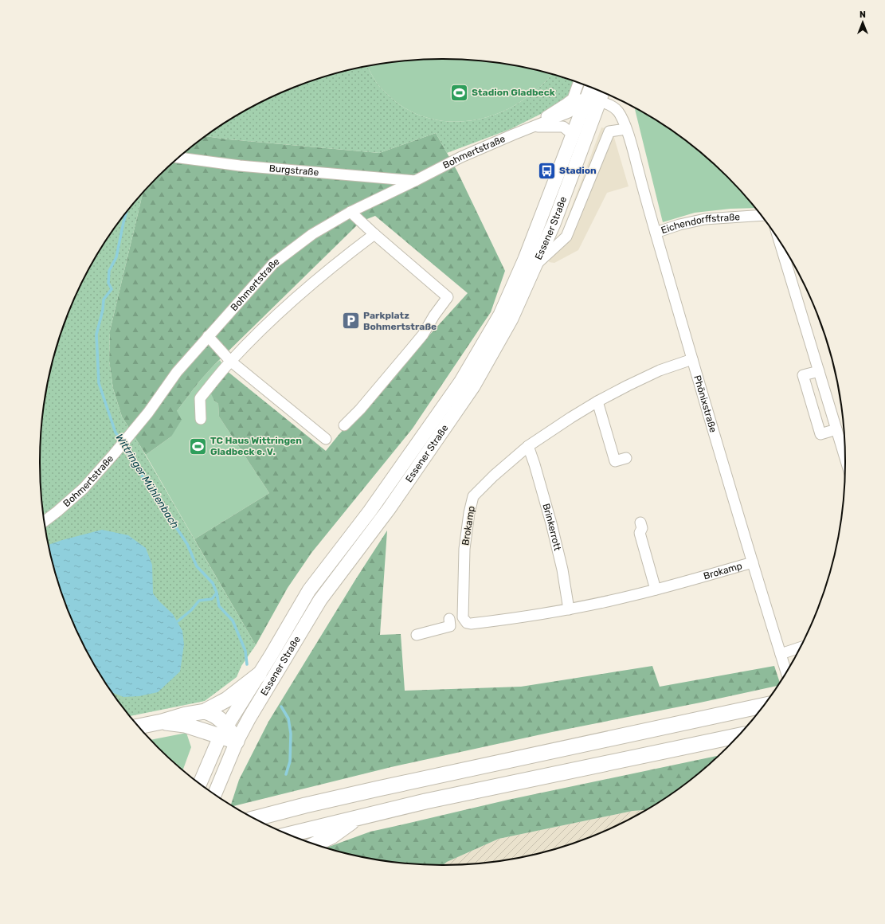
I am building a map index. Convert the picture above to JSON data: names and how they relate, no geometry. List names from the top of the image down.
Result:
{
  "streets": {
    "main road": ["Essener Straße"],
    "street": [
      "Bohmertstraße",
      "Burgstraße",
      "Eichendorffstraße",
      "Phönixstraße",
      "Brokamp",
      "Brinkerrott"
    ]
  },
  "crossings": [
    ["Bohmertstraße", "Burgstraße"],
    ["Bohmertstraße", "Essener Straße"],
    ["Bohmertstraße", "Phönixstraße"],
    ["Eichendorffstraße", "Phönixstraße"],
    ["Essener Straße", "Phönixstraße"],
    ["Phönixstraße", "Brokamp"],
    ["Brokamp", "Brinkerrott"]
  ],
  "water": ["Wittringer Mühlenbach"],
  "places": {
    "sports": ["Stadion Gladbeck", "TC Haus Wittringen Gladbeck e. V."],
    "bus stop": ["Stadion"],
    "parking": ["Parkplatz Bohmertstraße"]
  },
  "north": "top"
}
